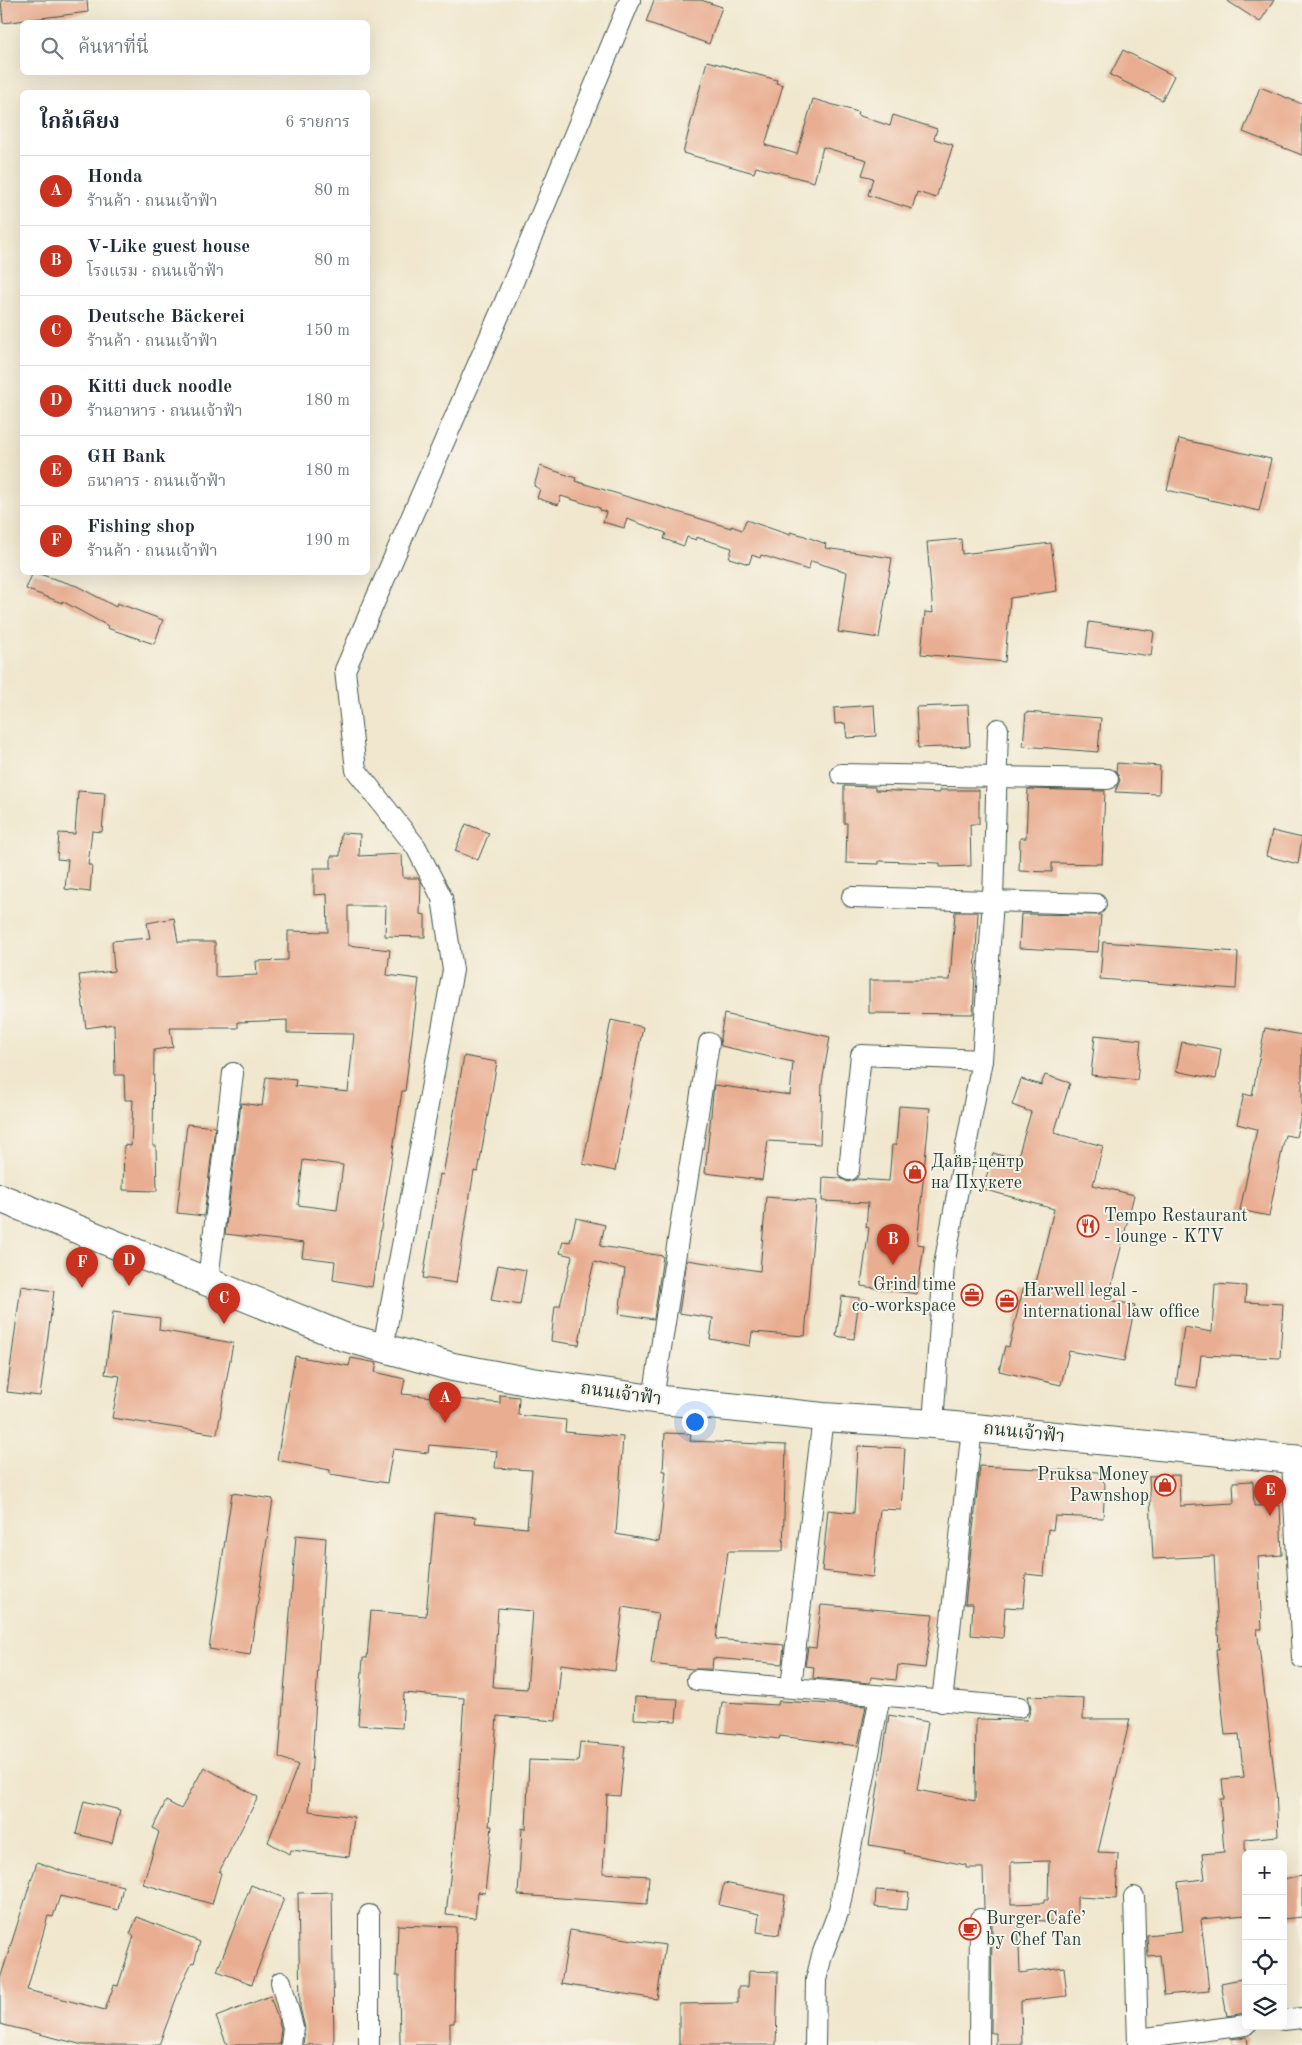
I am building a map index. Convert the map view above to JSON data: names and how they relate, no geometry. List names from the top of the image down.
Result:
{
  "streets": {
    "main road": ["ถนนเจ้าฟ้า"]
  },
  "places": {
    "shop": ["Дайв-центр на Пхукете", "Pruksa Money Pawnshop"],
    "restaurant": ["Tempo Restaurant - lounge - KTV"],
    "office": ["Grind time co-workspace", "Harwell legal - international law office"],
    "cafe": ["Burger Cafe’ by Chef Tan"]
  },
  "page": {
    "search": "ค้นหาที่นี่",
    "heading": ["ใกล้เคียง", "6 รายการ"],
    "list": [
      {
        "mark": "A",
        "name": "Honda",
        "note": "ร้านค้า · ถนนเจ้าฟ้า",
        "value": "80 m"
      },
      {
        "mark": "B",
        "name": "V-Like guest house",
        "note": "โรงแรม · ถนนเจ้าฟ้า",
        "value": "80 m"
      },
      {
        "mark": "C",
        "name": "Deutsche Bäckerei",
        "note": "ร้านค้า · ถนนเจ้าฟ้า",
        "value": "150 m"
      },
      {
        "mark": "D",
        "name": "Kitti duck noodle",
        "note": "ร้านอาหาร · ถนนเจ้าฟ้า",
        "value": "180 m"
      },
      {
        "mark": "E",
        "name": "GH Bank",
        "note": "ธนาคาร · ถนนเจ้าฟ้า",
        "value": "180 m"
      },
      {
        "mark": "F",
        "name": "Fishing shop",
        "note": "ร้านค้า · ถนนเจ้าฟ้า",
        "value": "190 m"
      }
    ],
    "pins": [
      "B",
      "D",
      "F",
      "C",
      "A",
      "E"
    ],
    "map_buttons": ["+", "−"]
  }
}
